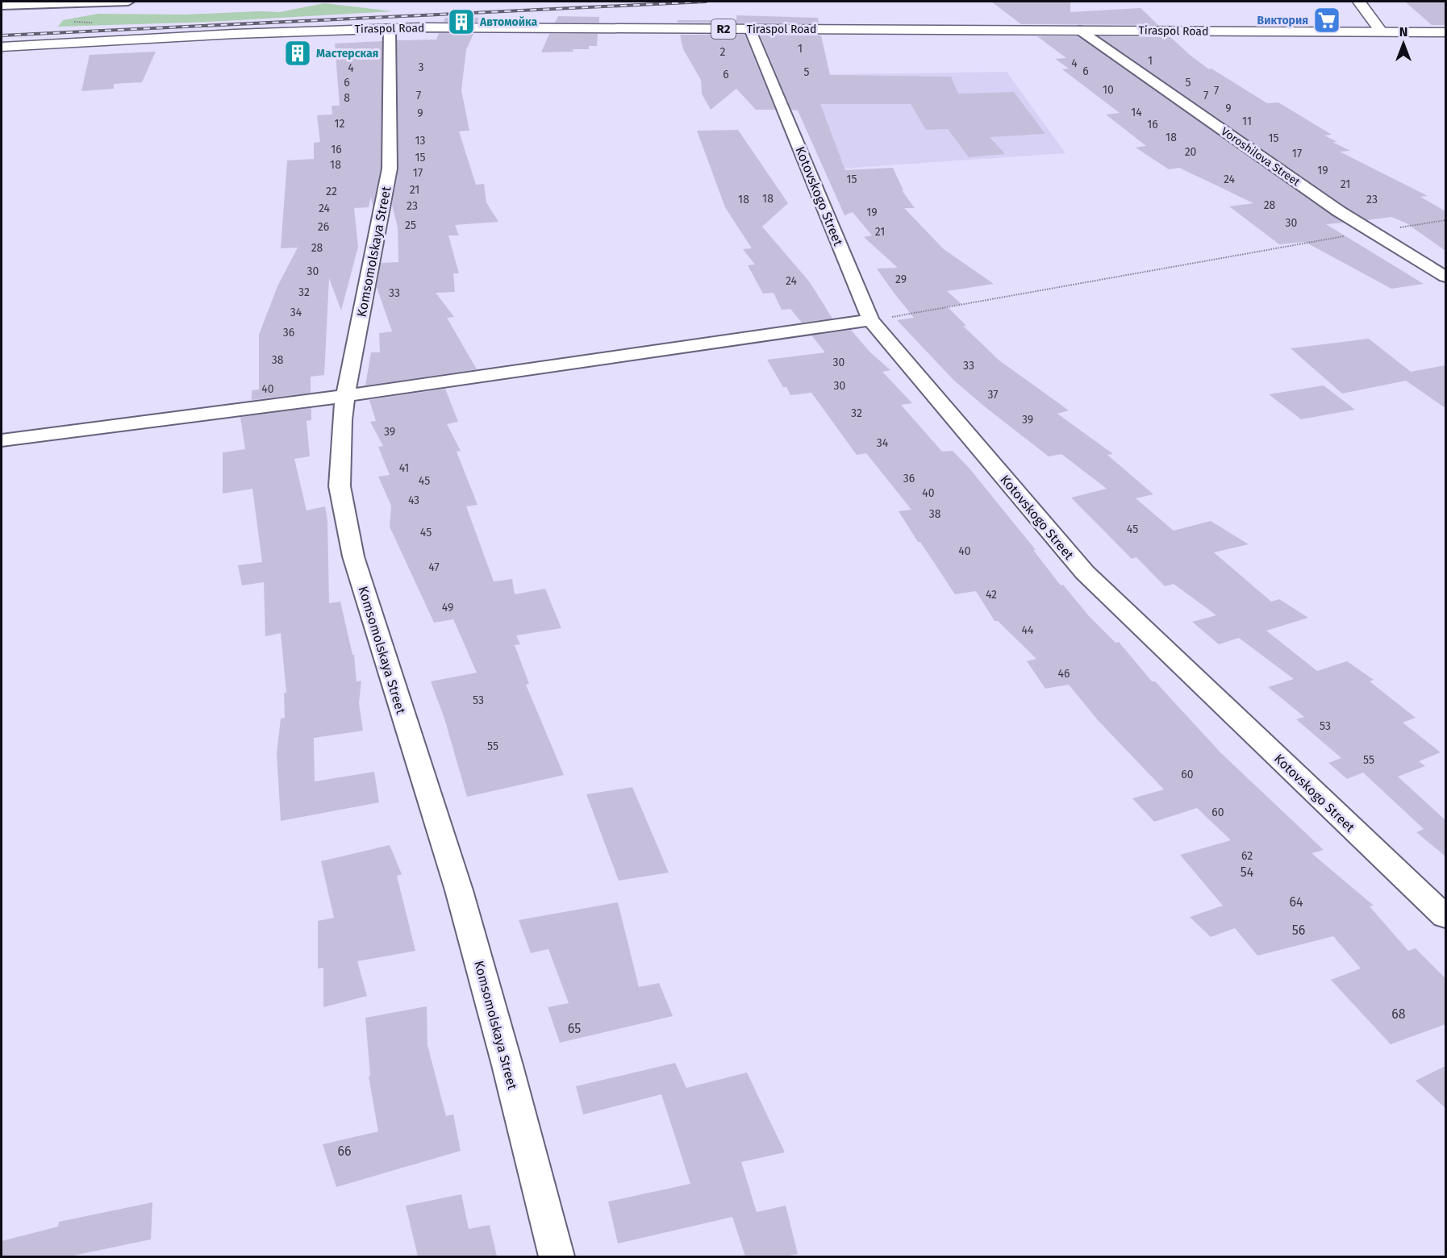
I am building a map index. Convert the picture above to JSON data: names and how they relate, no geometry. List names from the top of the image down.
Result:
{
  "streets": {
    "main road": ["Tiraspol Road", "R2"],
    "street": ["Voroshilova Street", "Kotovskogo Street", "Komsomolskaya Street"]
  },
  "crossings": [
    ["Tiraspol Road", "Voroshilova Street"],
    ["Tiraspol Road", "Kotovskogo Street"],
    ["Tiraspol Road", "Komsomolskaya Street"]
  ],
  "places": {
    "supermarket": ["Виктория"],
    "building": ["Автомойка", "Мастерская"]
  },
  "house_numbers": [
    "1",
    "2",
    "1",
    "4",
    "3",
    "4",
    "6",
    "5",
    "6",
    "6",
    "5",
    "10",
    "7",
    "7",
    "7",
    "8",
    "9",
    "14",
    "9",
    "11",
    "12",
    "16",
    "18",
    "15",
    "13",
    "16",
    "20",
    "17",
    "15",
    "18",
    "19",
    "17",
    "15",
    "24",
    "21",
    "21",
    "22",
    "18",
    "18",
    "23",
    "28",
    "23",
    "24",
    "19",
    "30",
    "25",
    "26",
    "21",
    "28",
    "30",
    "29",
    "24",
    "32",
    "33",
    "34",
    "36",
    "38",
    "30",
    "33",
    "30",
    "40",
    "37",
    "32",
    "39",
    "39",
    "34",
    "41",
    "36",
    "45",
    "40",
    "43",
    "38",
    "45",
    "45",
    "40",
    "47",
    "42",
    "49",
    "44",
    "46",
    "53",
    "53",
    "55",
    "55",
    "60",
    "60",
    "62",
    "54",
    "64",
    "56",
    "68",
    "65",
    "66"
  ],
  "north": "top"
}
